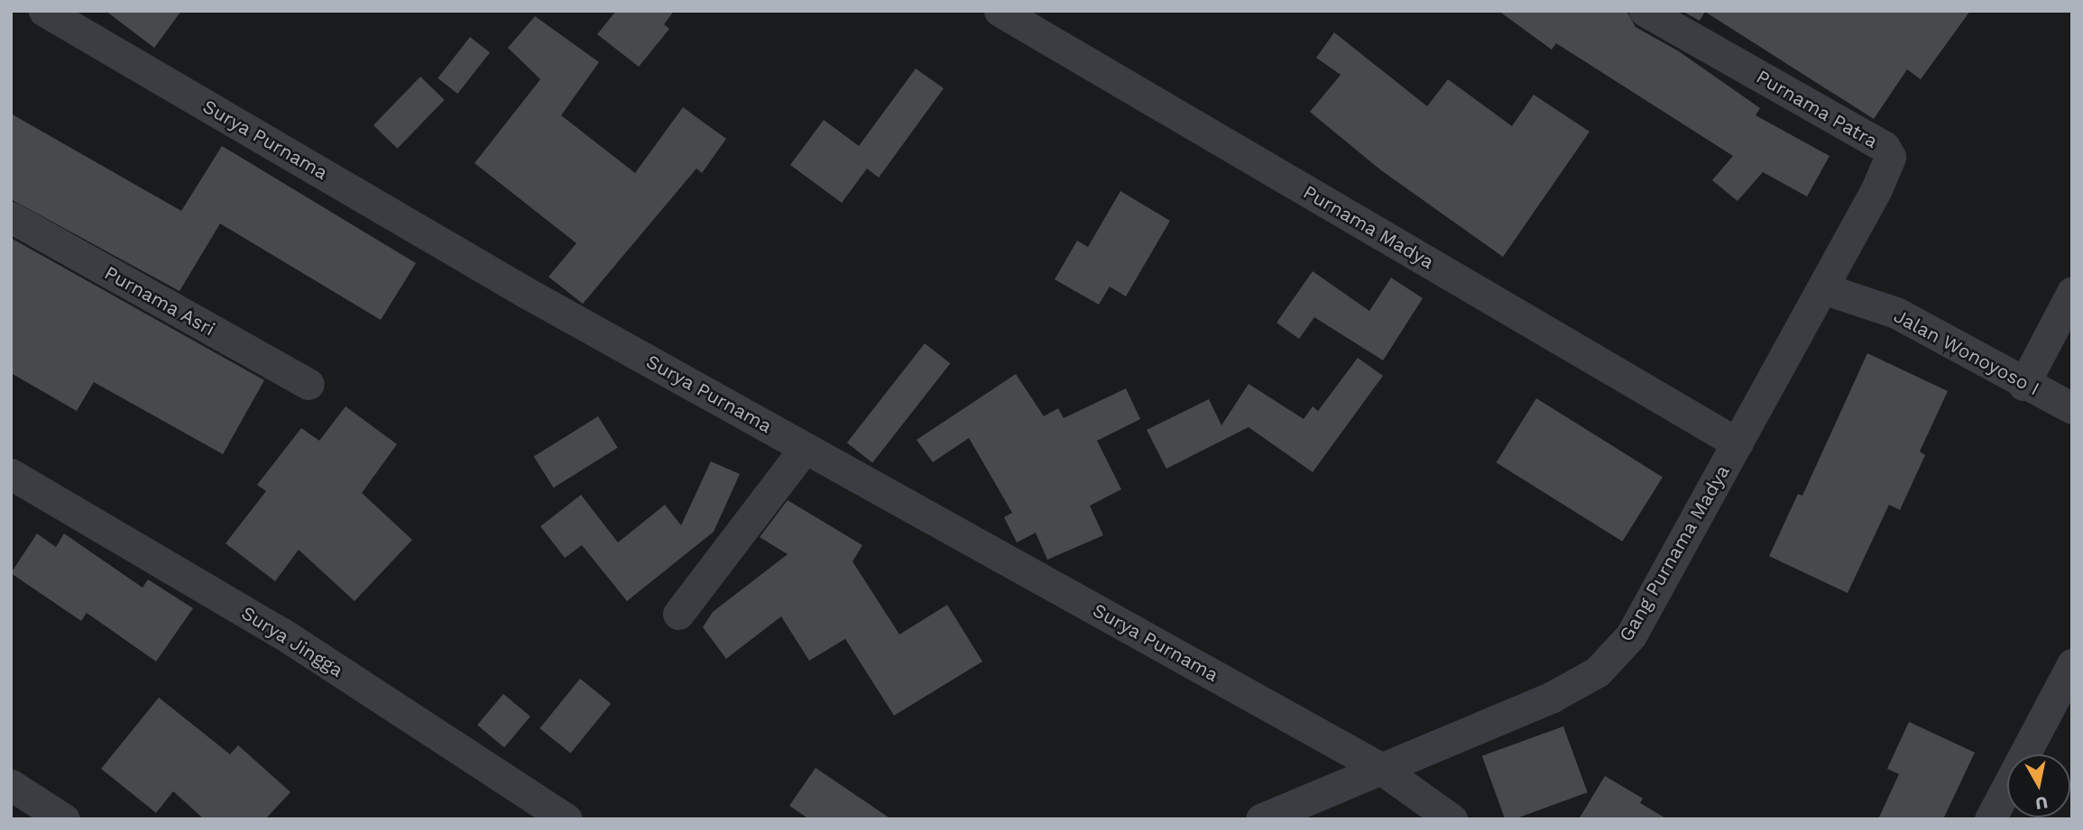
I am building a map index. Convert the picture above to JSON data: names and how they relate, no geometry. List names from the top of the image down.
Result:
{
  "streets": {
    "street": [
      "Purnama Patra",
      "Surya Purnama",
      "Purnama Madya",
      "Purnama Asri",
      "Jalan Wonoyoso I",
      "Gang Purnama Madya",
      "Surya Jingga"
    ]
  },
  "crossings": [
    ["Purnama Patra", "Jalan Wonoyoso I"],
    ["Purnama Patra", "Gang Purnama Madya"],
    ["Surya Purnama", "Gang Purnama Madya"],
    ["Purnama Madya", "Gang Purnama Madya"],
    ["Jalan Wonoyoso I", "Gang Purnama Madya"]
  ],
  "north": "bottom"
}
